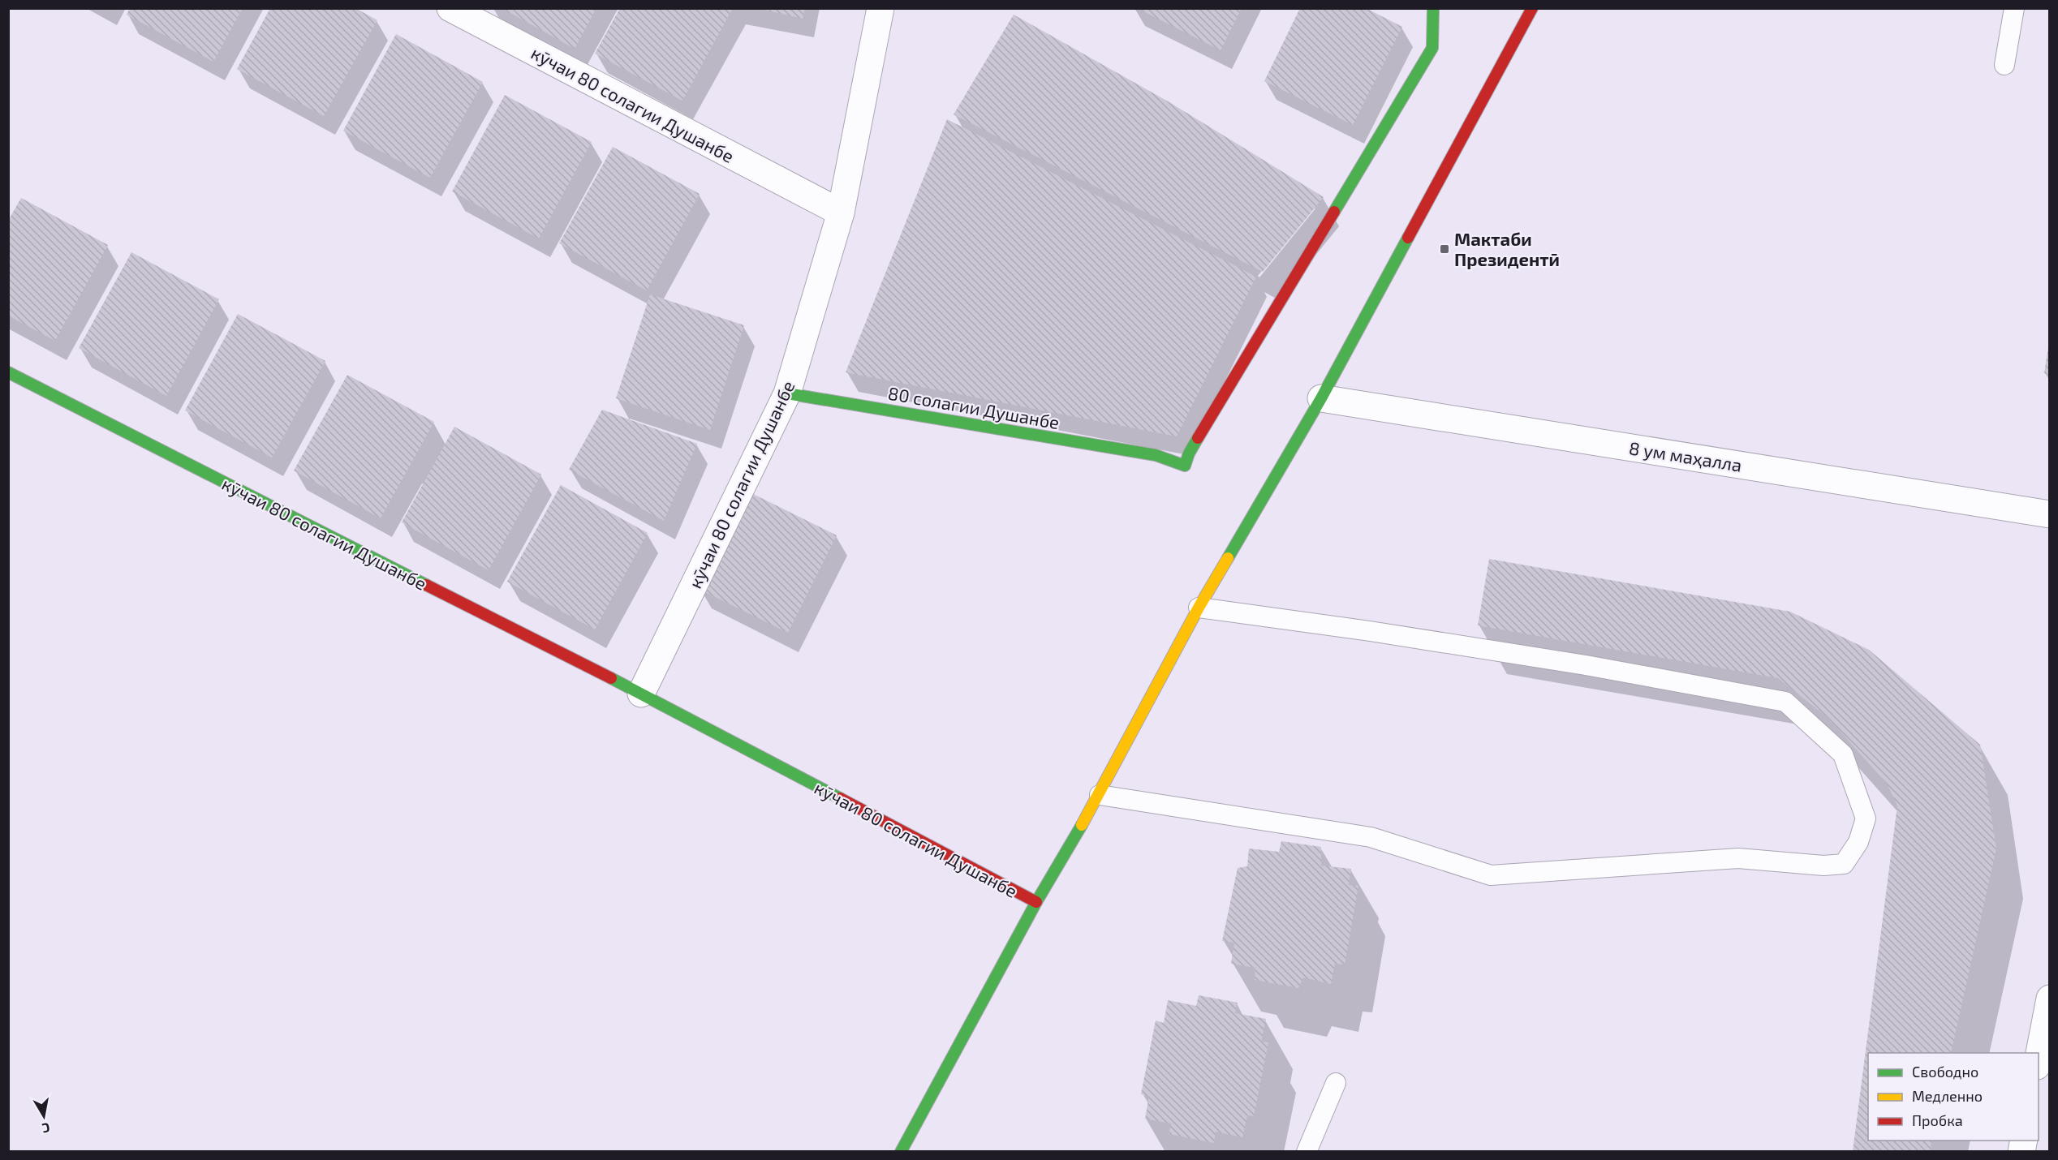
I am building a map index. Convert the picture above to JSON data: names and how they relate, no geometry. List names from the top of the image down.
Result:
{
  "streets": {
    "street": ["кӯчаи 80 солагии Душанбе", "80 солагии Душанбе", "8 ум маҳалла"]
  },
  "crossings": [
    ["кӯчаи 80 солагии Душанбе", "80 солагии Душанбе"]
  ],
  "places": {
    "transit": ["Мактаби Президентӣ"]
  },
  "legend": ["Свободно", "Медленно", "Пробка"],
  "north": "bottom"
}
